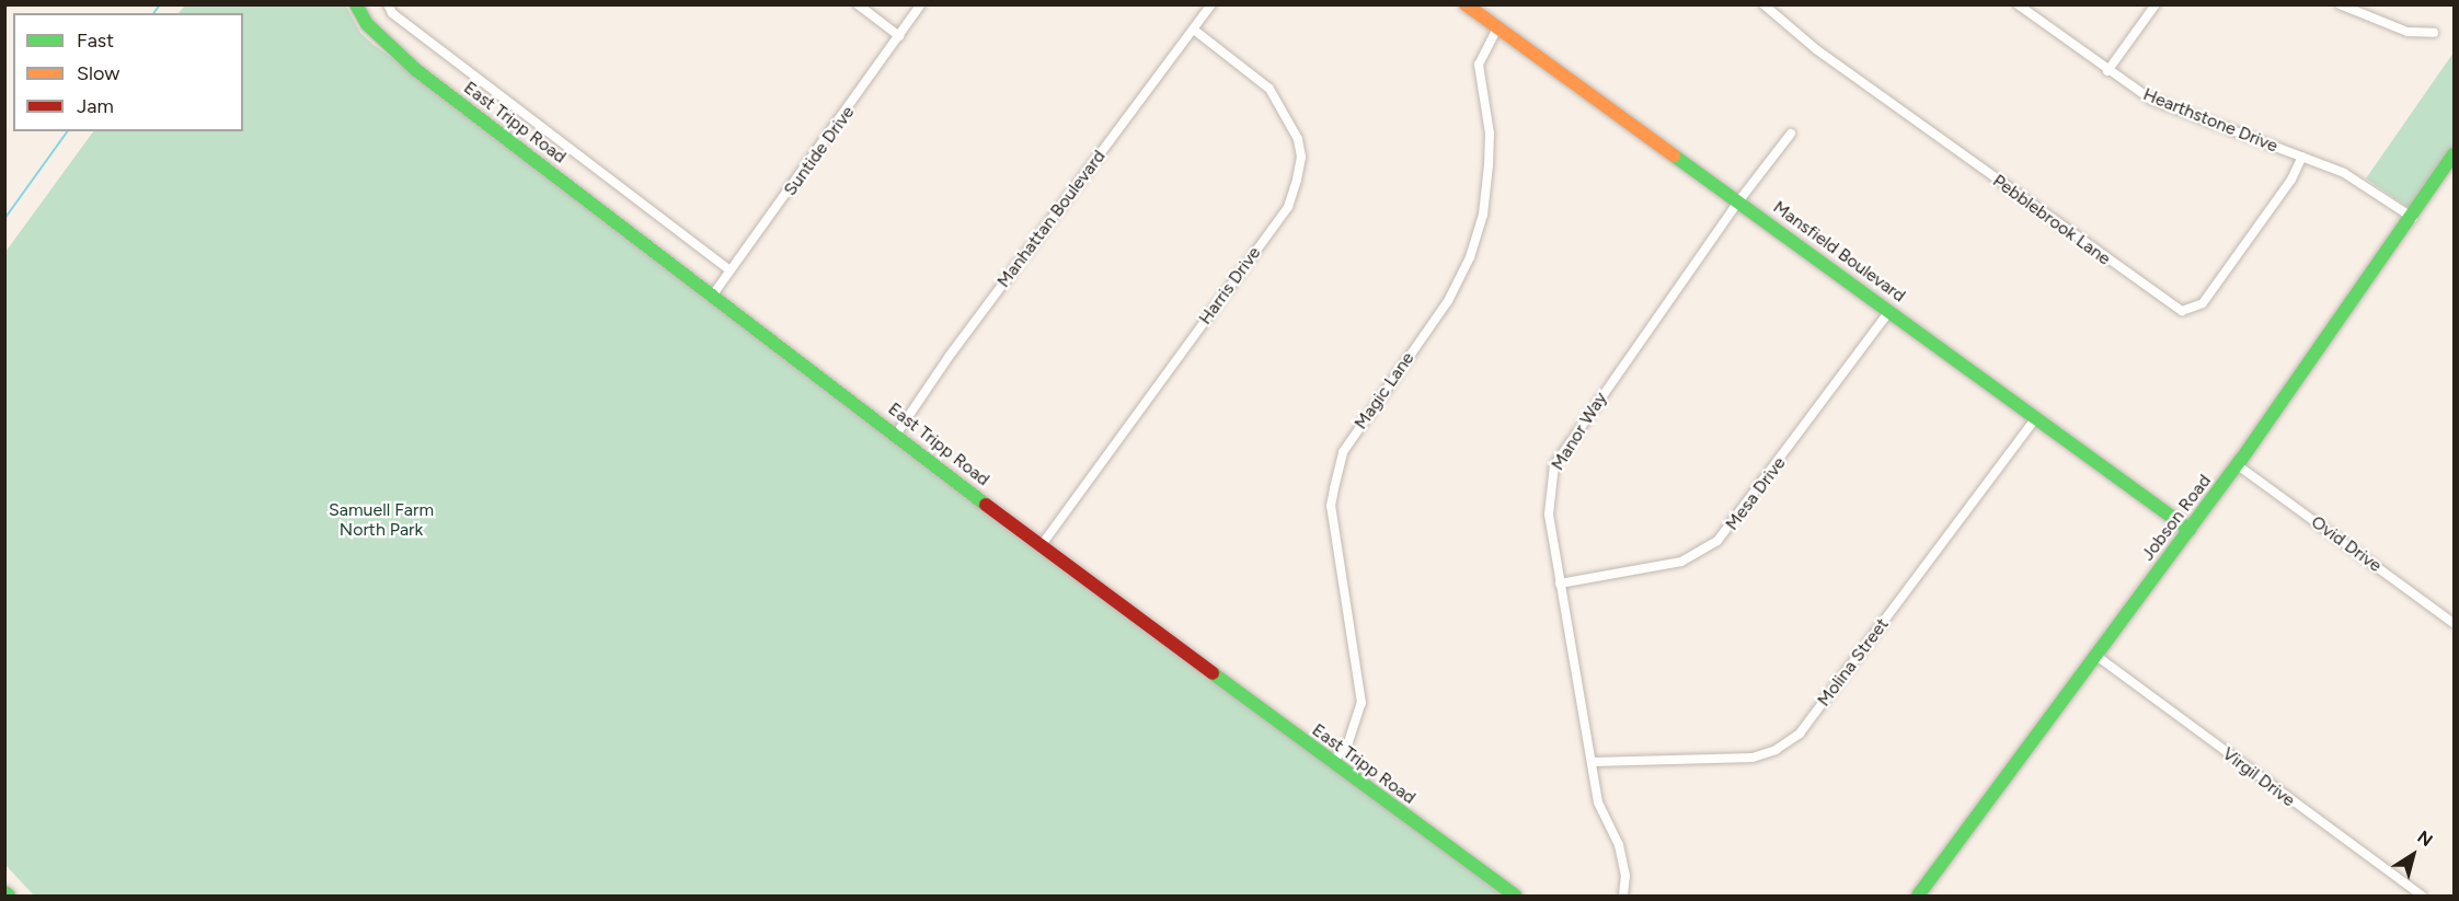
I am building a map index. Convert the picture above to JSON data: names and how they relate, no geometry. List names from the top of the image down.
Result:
{
  "streets": {
    "street": [
      "Hearthstone Drive",
      "East Tripp Road",
      "Suntide Drive",
      "Manhattan Boulevard",
      "Pebblebrook Lane",
      "Mansfield Boulevard",
      "Harris Drive",
      "Magic Lane",
      "Manor Way",
      "Mesa Drive",
      "Jobson Road",
      "Ovid Drive",
      "Molina Street",
      "Virgil Drive"
    ]
  },
  "crossings": [
    ["Hearthstone Drive", "Pebblebrook Lane"],
    ["Hearthstone Drive", "Jobson Road"],
    ["East Tripp Road", "Suntide Drive"],
    ["East Tripp Road", "Manhattan Boulevard"],
    ["East Tripp Road", "Harris Drive"],
    ["East Tripp Road", "Magic Lane"],
    ["Manhattan Boulevard", "Harris Drive"],
    ["Mansfield Boulevard", "Magic Lane"],
    ["Mansfield Boulevard", "Manor Way"],
    ["Mansfield Boulevard", "Mesa Drive"],
    ["Mansfield Boulevard", "Jobson Road"],
    ["Mansfield Boulevard", "Molina Street"],
    ["Manor Way", "Mesa Drive"],
    ["Manor Way", "Molina Street"],
    ["Jobson Road", "Ovid Drive"],
    ["Jobson Road", "Virgil Drive"]
  ],
  "parks": ["Samuell Farm North Park"],
  "legend": ["Fast", "Slow", "Jam"],
  "north": "top right"
}
